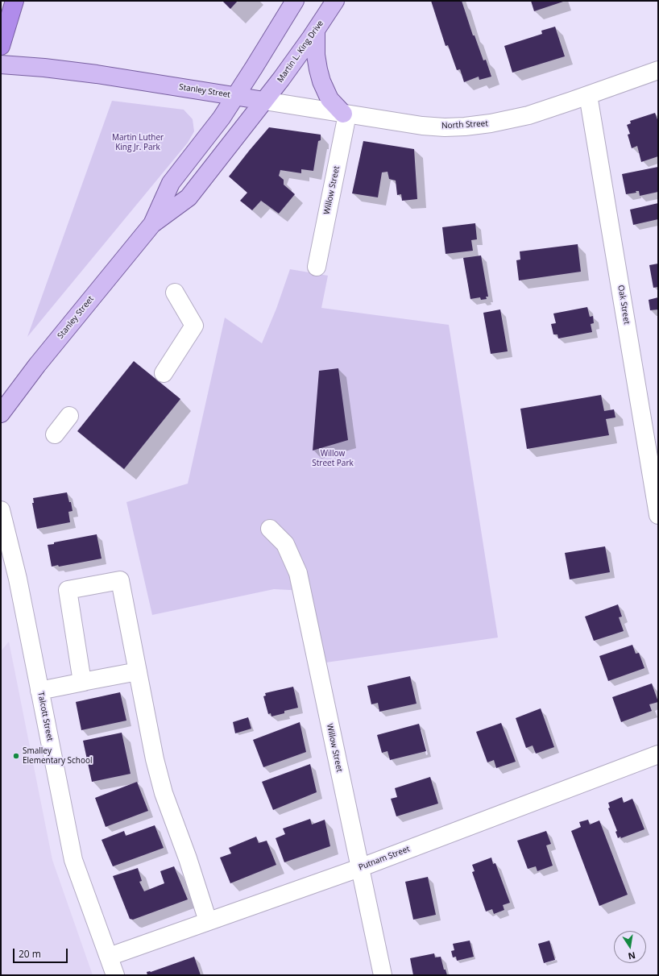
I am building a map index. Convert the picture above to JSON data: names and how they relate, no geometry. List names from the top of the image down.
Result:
{
  "streets": {
    "main road": ["Martin L. King Drive", "Stanley Street"],
    "street": [
      "North Street",
      "Willow Street",
      "Oak Street",
      "Talcott Street",
      "Putnam Street"
    ]
  },
  "crossings": [
    ["Martin L. King Drive", "Stanley Street"],
    ["Martin L. King Drive", "North Street"],
    ["Stanley Street", "North Street"],
    ["North Street", "Willow Street"],
    ["North Street", "Oak Street"],
    ["Willow Street", "Putnam Street"],
    ["Talcott Street", "Putnam Street"]
  ],
  "parks": ["Martin Luther King Jr. Park", "Willow Street Park"],
  "places": ["Smalley Elementary School"],
  "scale_bar": "20 m",
  "north": "bottom"
}
